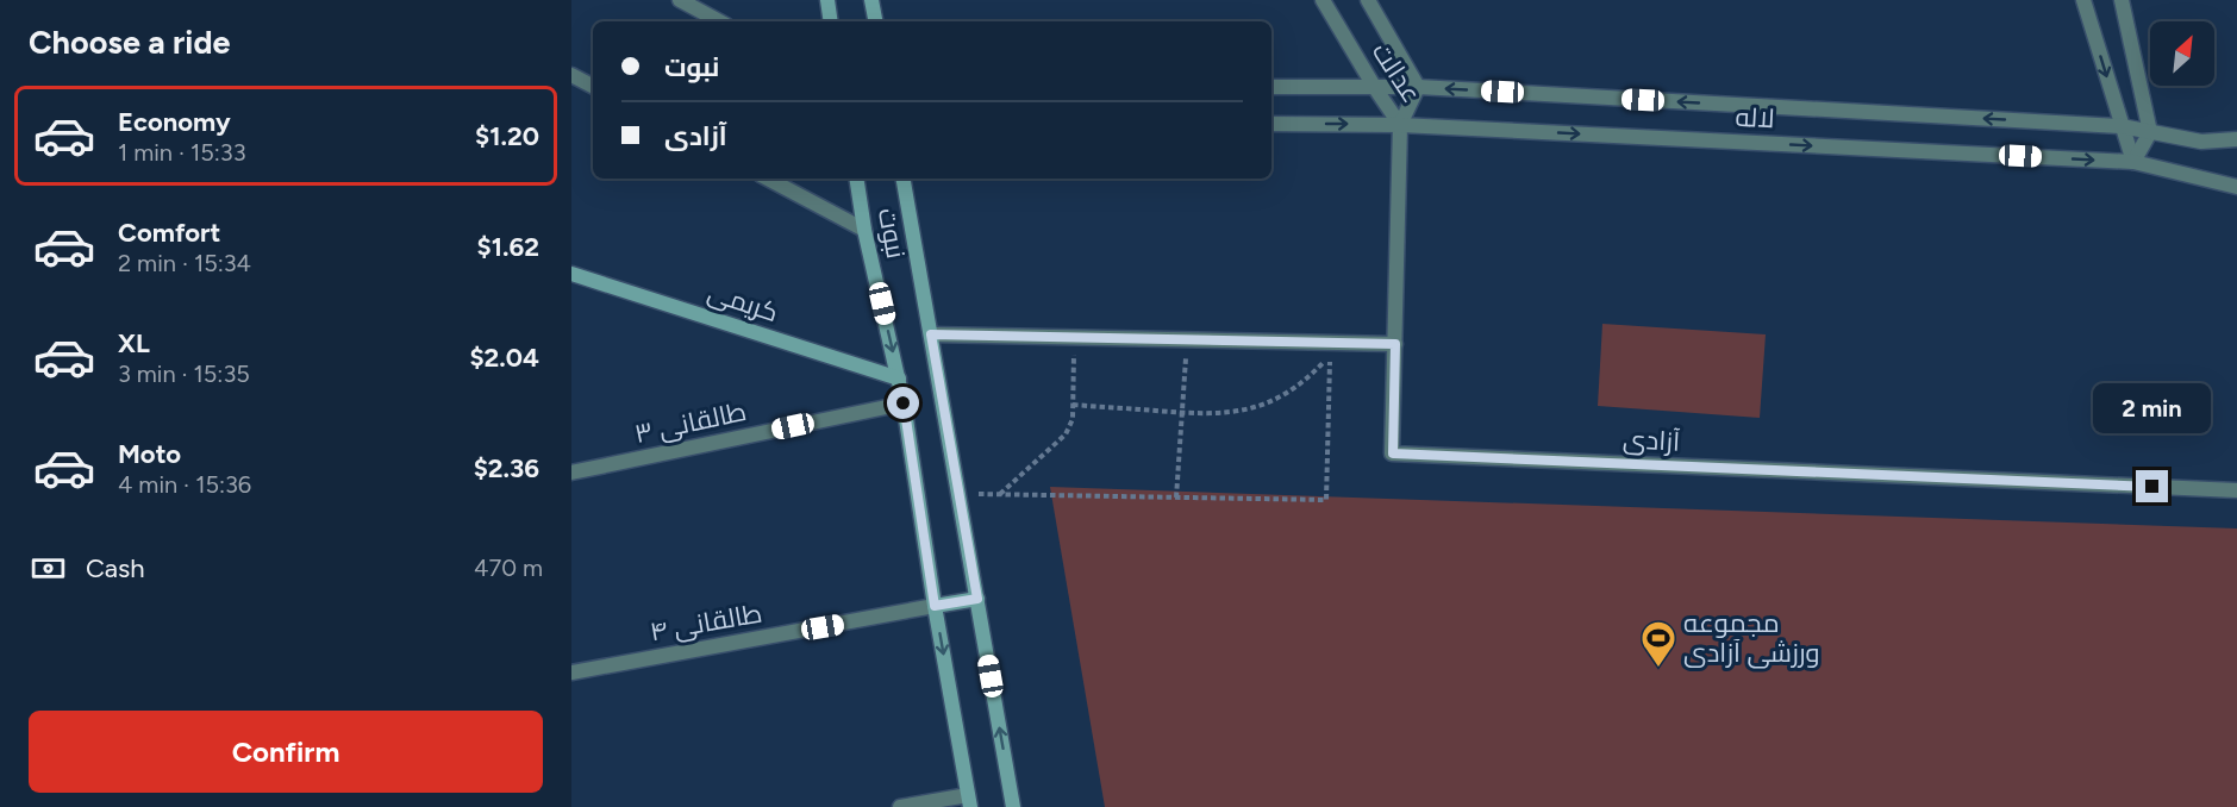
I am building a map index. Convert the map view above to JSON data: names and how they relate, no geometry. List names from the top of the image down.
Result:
{
  "streets": {
    "street": [
      "عدالت",
      "لاله",
      "نبوت",
      "کریمی",
      "طالقانی ۳",
      "آزادی",
      "طالقانی ۴"
    ]
  },
  "crossings": [
    ["عدالت", "لاله"],
    ["عدالت", "آزادی"],
    ["لاله", "آزادی"],
    ["نبوت", "کریمی"],
    ["نبوت", "طالقانی ۳"],
    ["نبوت", "طالقانی ۴"]
  ],
  "places": {
    "sports": ["مجموعه ورزشی آزادی"]
  },
  "north": "top right",
  "page": {
    "heading": "Choose a ride",
    "banner": ["نبوت", "آزادی"],
    "list": [
      {
        "name": "Economy",
        "note": "1 min · 15:33",
        "value": "$1.20"
      },
      {
        "name": "Comfort",
        "note": "2 min · 15:34",
        "value": "$1.62"
      },
      {
        "name": "XL",
        "note": "3 min · 15:35",
        "value": "$2.04"
      },
      {
        "name": "Moto",
        "note": "4 min · 15:36",
        "value": "$2.36"
      }
    ],
    "bubble": "2 min",
    "pay": ["Cash", "470 m"],
    "buttons": "Confirm"
  }
}
